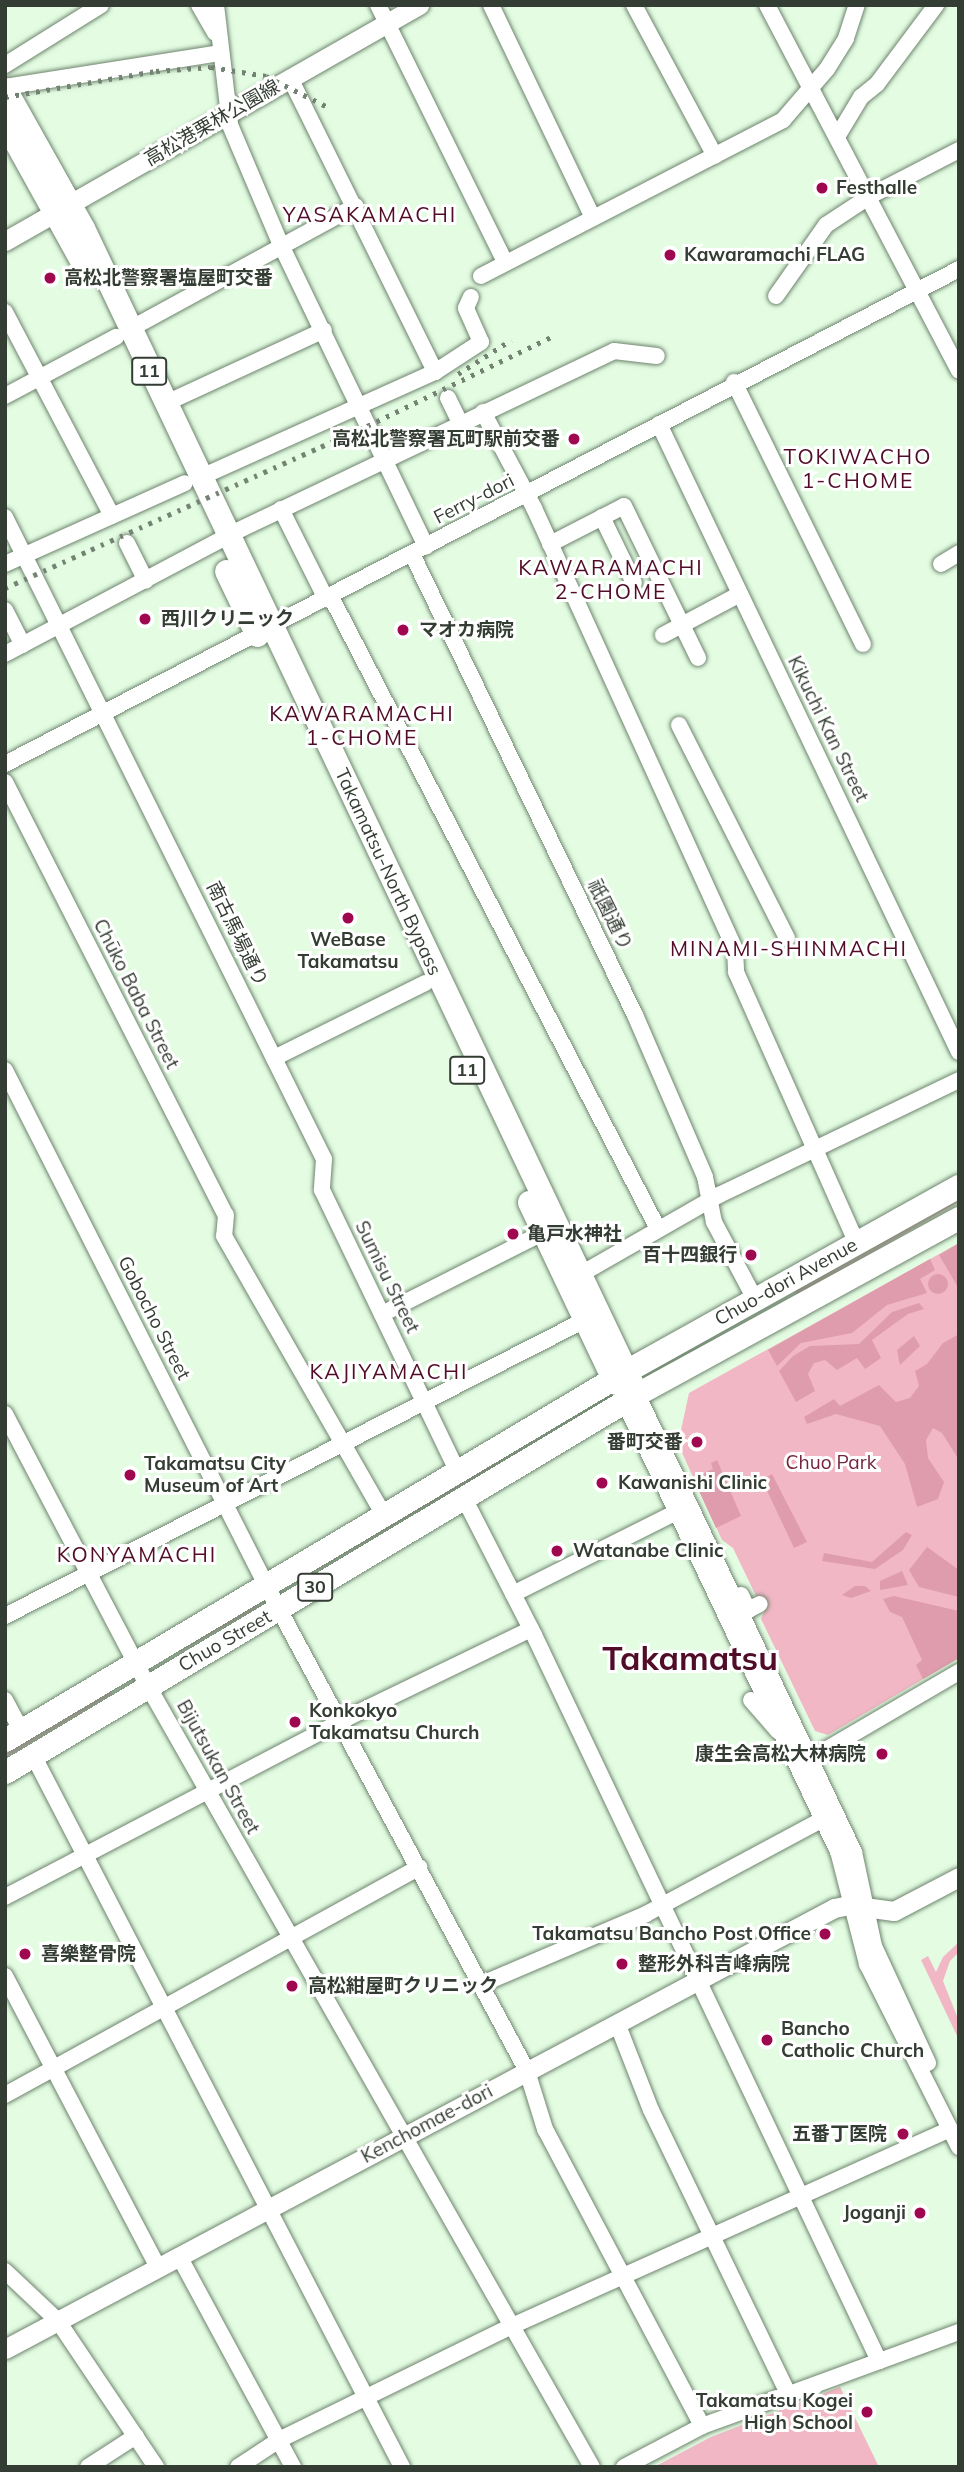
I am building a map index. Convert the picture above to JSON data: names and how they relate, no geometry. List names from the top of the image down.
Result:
{
  "streets": {
    "highway": [
      "11",
      "Takamatsu-North Bypass",
      "Chuo-dori Avenue",
      "30",
      "Chuo Street"
    ],
    "main road": ["高松港栗林公園線", "Kenchomae-dori"],
    "street": [
      "Ferry-dori",
      "Kikuchi Kan Street",
      "祇園通り",
      "南古馬場通り",
      "Chūko Baba Street",
      "Sumisu Street",
      "Gobocho Street",
      "Bijutsukan Street"
    ]
  },
  "crossings": [
    ["高松港栗林公園線", "Takamatsu-North Bypass"],
    ["高松港栗林公園線", "祇園通り"],
    ["Ferry-dori", "Kikuchi Kan Street"],
    ["Ferry-dori", "Takamatsu-North Bypass"],
    ["Ferry-dori", "祇園通り"],
    ["Ferry-dori", "南古馬場通り"],
    ["Takamatsu-North Bypass", "Chuo-dori Avenue"],
    ["Takamatsu-North Bypass", "Chuo Street"],
    ["祇園通り", "Chuo-dori Avenue"],
    ["南古馬場通り", "Sumisu Street"],
    ["Chūko Baba Street", "Chuo Street"],
    ["Sumisu Street", "Chuo Street"],
    ["Chuo-dori Avenue", "Chuo Street"],
    ["Gobocho Street", "Chuo Street"],
    ["Gobocho Street", "Kenchomae-dori"],
    ["Chuo Street", "Bijutsukan Street"],
    ["Bijutsukan Street", "Kenchomae-dori"]
  ],
  "districts": [
    "YASAKAMACHI",
    "TOKIWACHO 1-CHOME",
    "KAWARAMACHI 2-CHOME",
    "KAWARAMACHI 1-CHOME",
    "MINAMI-SHINMACHI",
    "KAJIYAMACHI",
    "KONYAMACHI",
    "Takamatsu"
  ],
  "parks": ["Chuo Park"],
  "places": [
    "Festhalle",
    "Kawaramachi FLAG",
    "高松北警察署塩屋町交番",
    "高松北警察署瓦町駅前交番",
    "西川クリニック",
    "マオカ病院",
    "WeBase Takamatsu",
    "亀戸水神社",
    "百十四銀行",
    "番町交番",
    "Takamatsu City Museum of Art",
    "Kawanishi Clinic",
    "Watanabe Clinic",
    "Konkokyo Takamatsu Church",
    "康生会高松大林病院",
    "Takamatsu Bancho Post Office",
    "喜樂整骨院",
    "整形外科吉峰病院",
    "高松紺屋町クリニック",
    "Bancho Catholic Church",
    "五番丁医院",
    "Joganji",
    "Takamatsu Kogei High School"
  ]
}
